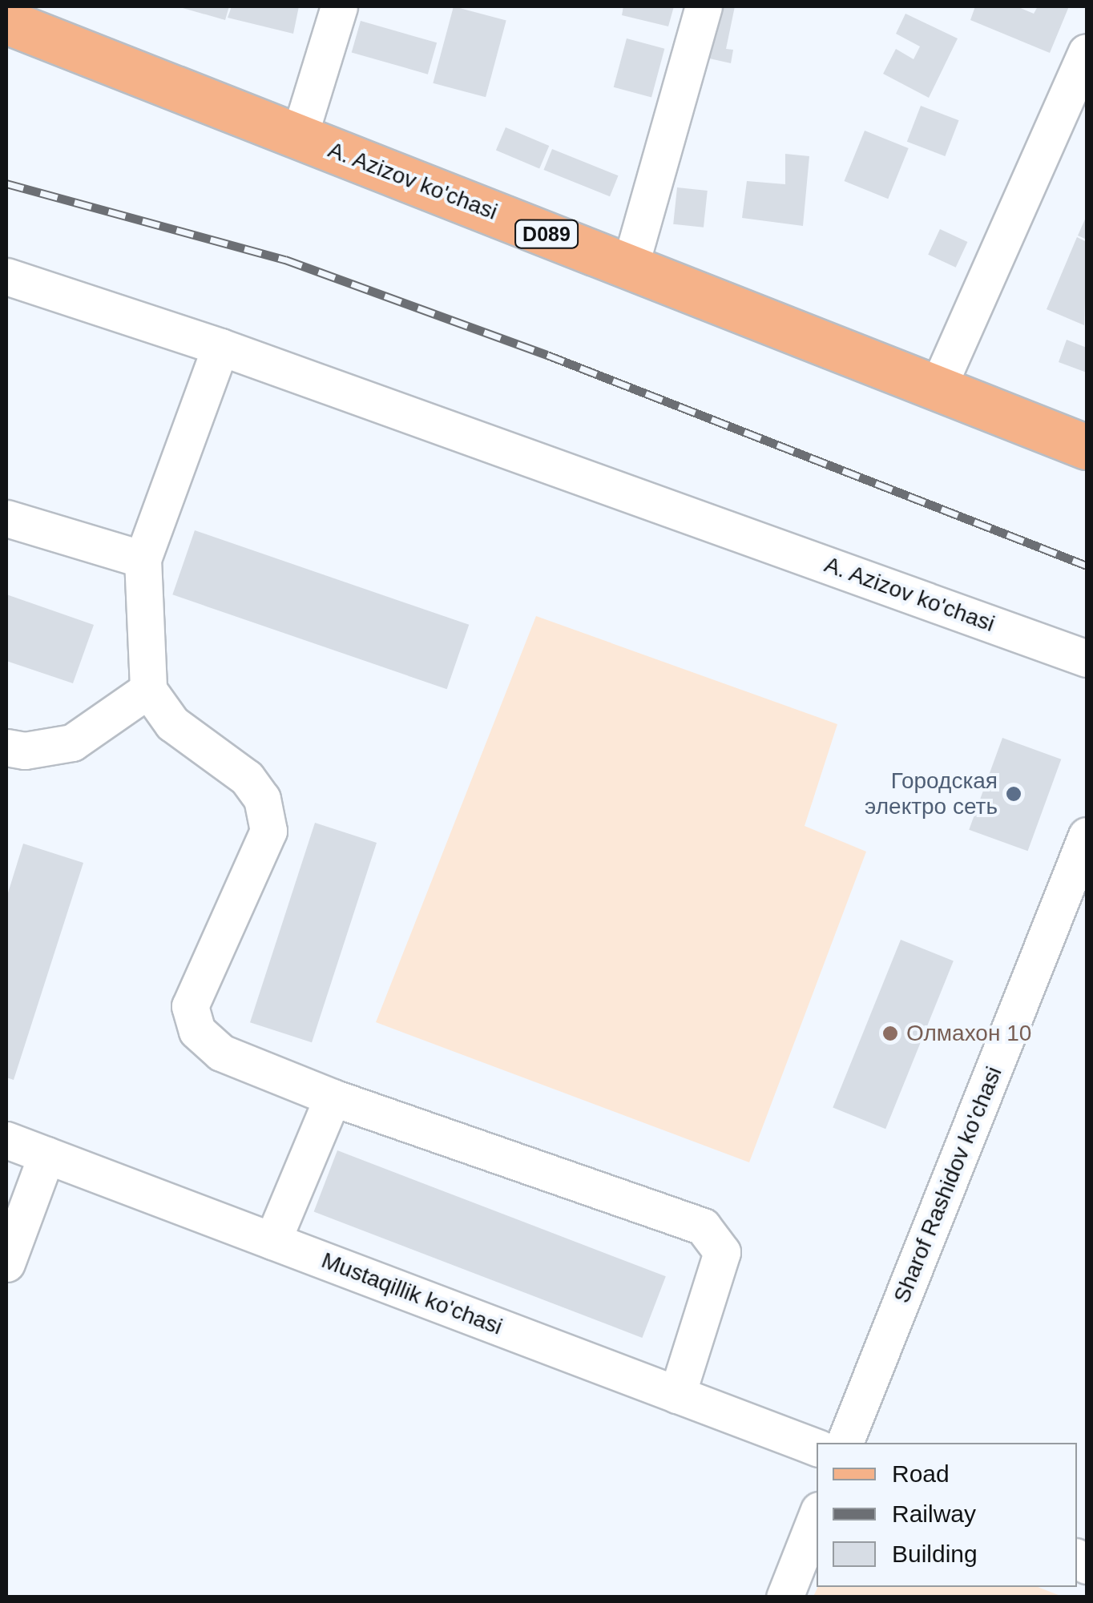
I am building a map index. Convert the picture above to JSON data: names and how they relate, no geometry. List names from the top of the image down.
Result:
{
  "streets": {
    "main road": ["A. Azizov ko'chasi", "D089"],
    "street": ["Sharof Rashidov ko'chasi", "Mustaqillik ko'chasi"]
  },
  "places": ["Городская электро сеть", "Олмахон 10"],
  "legend": ["Road", "Railway", "Building"]
}
